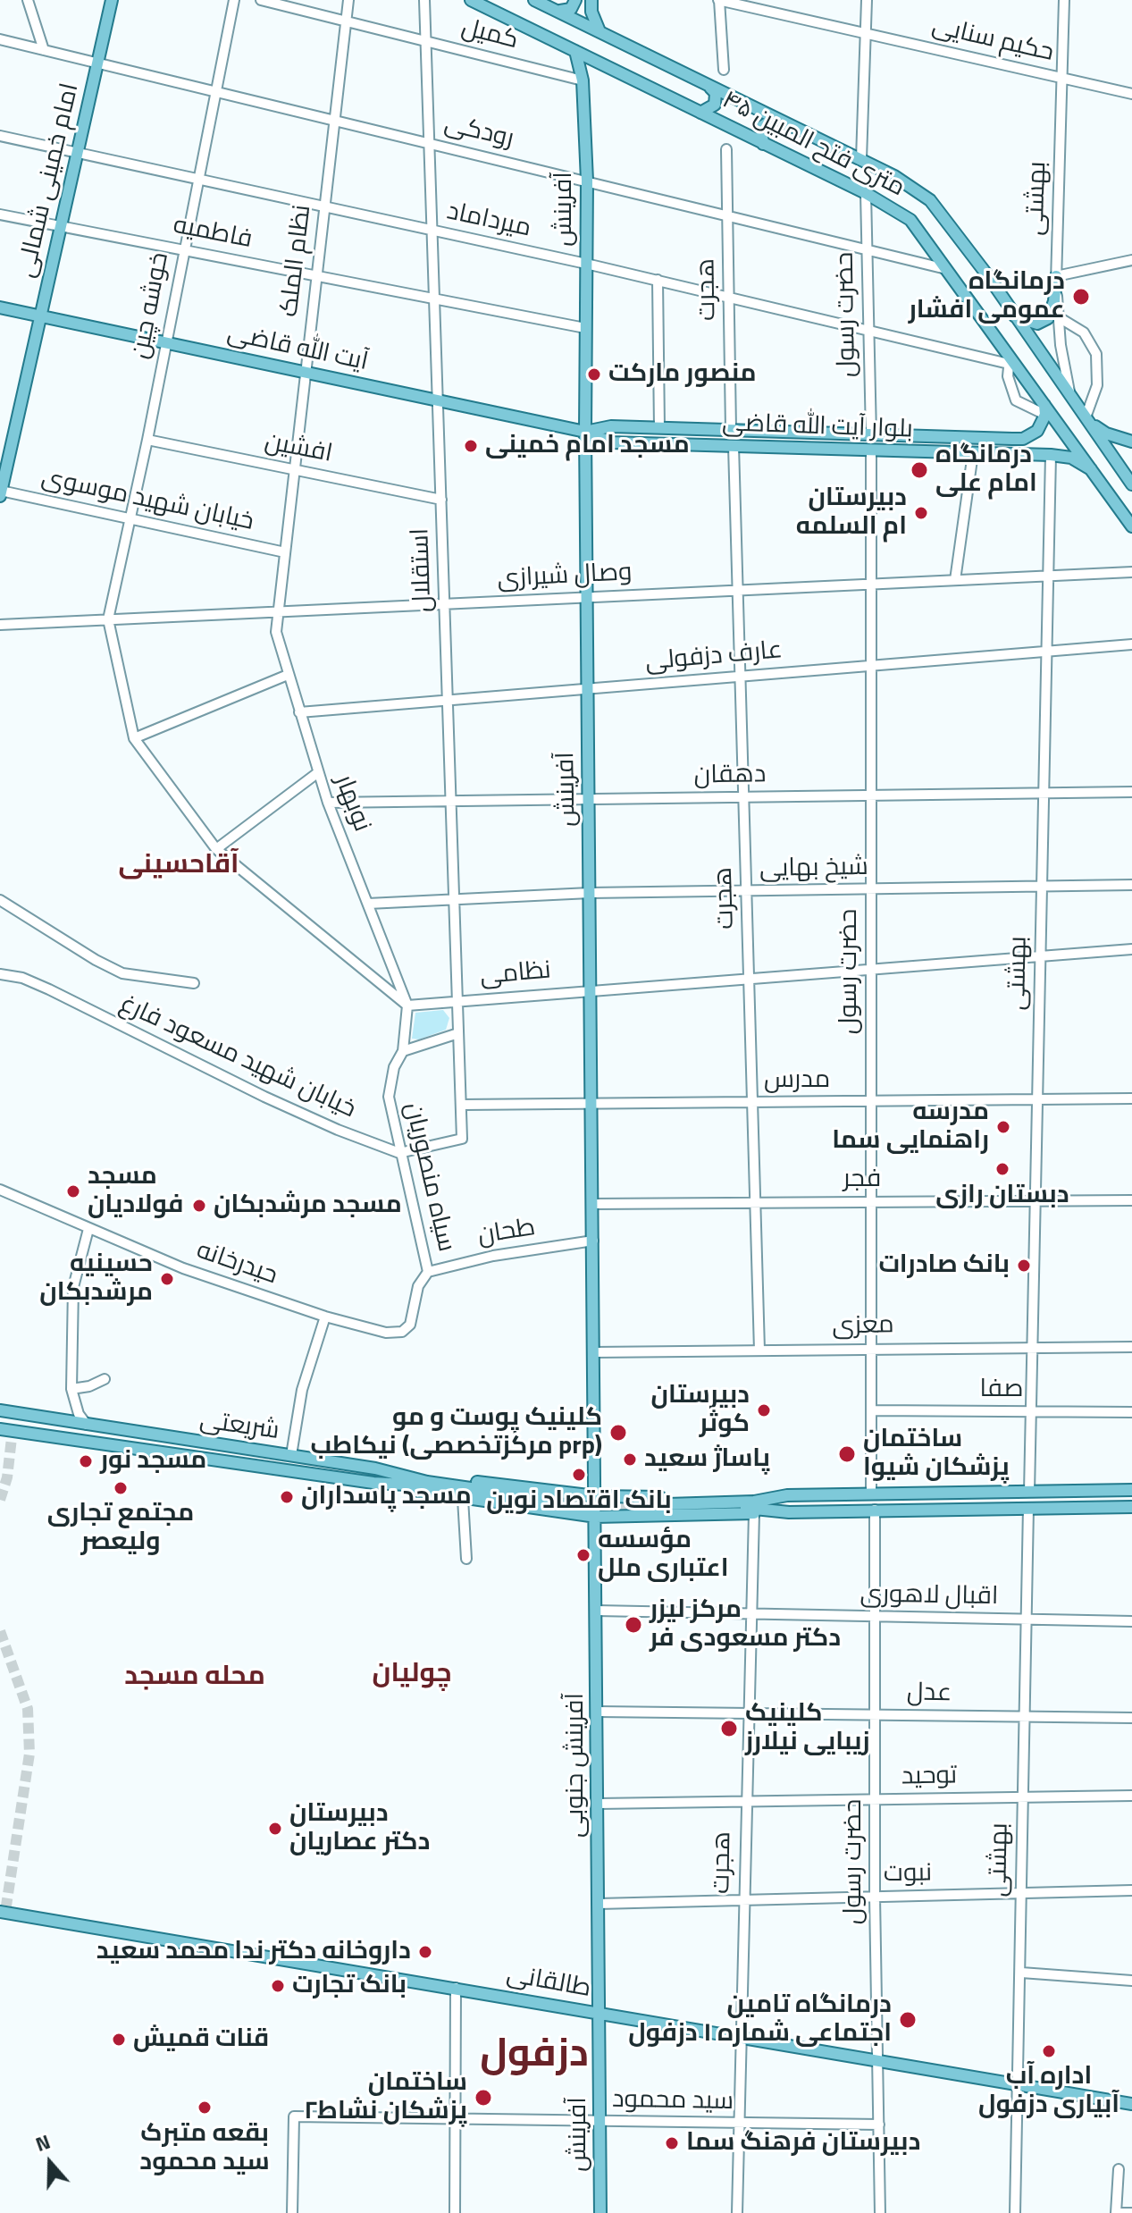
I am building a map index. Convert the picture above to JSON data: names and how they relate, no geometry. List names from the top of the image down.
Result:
{
  "streets": {
    "main road": [
      "۴۵ متری فتح المبین",
      "امام خمینی شمالی",
      "آفرینش",
      "آیت الله قاضی",
      "بلوار آیت الله قاضی",
      "شریعتی",
      "آفرینش جنوبی",
      "طالقانی"
    ],
    "street": [
      "کمیل",
      "حکیم سنایی",
      "رودکی",
      "بهشتی",
      "میرداماد",
      "فاطمیه",
      "نظام الملک",
      "هجرت",
      "خوشه چین",
      "حضرت رسول",
      "افشین",
      "خیابان شهید موسوی",
      "استقلال",
      "وصال شیرازی",
      "عارف دزفولی",
      "دهقان",
      "نوبهار",
      "شیخ بهایی",
      "نظامی",
      "خیابان شهید مسعود فارغ",
      "مدرس",
      "سیاه منصوریان",
      "فجر",
      "طحان",
      "حیدرخانه",
      "معزی",
      "صفا",
      "اقبال لاهوری",
      "عدل",
      "توحید",
      "نبوت",
      "سید محمود"
    ]
  },
  "crossings": [
    ["کمیل", "آفرینش"],
    ["کمیل", "نظام الملک"],
    ["کمیل", "استقلال"],
    ["حکیم سنایی", "بهشتی"],
    ["رودکی", "۴۵ متری فتح المبین"],
    ["رودکی", "امام خمینی شمالی"],
    ["رودکی", "آفرینش"],
    ["رودکی", "نظام الملک"],
    ["رودکی", "هجرت"],
    ["رودکی", "خوشه چین"],
    ["رودکی", "حضرت رسول"],
    ["رودکی", "استقلال"],
    ["۴۵ متری فتح المبین", "بهشتی"],
    ["۴۵ متری فتح المبین", "آفرینش"],
    ["۴۵ متری فتح المبین", "میرداماد"],
    ["۴۵ متری فتح المبین", "حضرت رسول"],
    ["۴۵ متری فتح المبین", "بلوار آیت الله قاضی"],
    ["امام خمینی شمالی", "میرداماد"],
    ["امام خمینی شمالی", "فاطمیه"],
    ["امام خمینی شمالی", "آیت الله قاضی"],
    ["امام خمینی شمالی", "خیابان شهید موسوی"],
    ["بهشتی", "بلوار آیت الله قاضی"],
    ["بهشتی", "وصال شیرازی"],
    ["بهشتی", "عارف دزفولی"],
    ["بهشتی", "دهقان"],
    ["بهشتی", "شیخ بهایی"],
    ["بهشتی", "نظامی"],
    ["بهشتی", "مدرس"],
    ["بهشتی", "فجر"],
    ["بهشتی", "معزی"],
    ["بهشتی", "صفا"],
    ["بهشتی", "اقبال لاهوری"],
    ["بهشتی", "عدل"],
    ["بهشتی", "توحید"],
    ["بهشتی", "نبوت"],
    ["بهشتی", "طالقانی"],
    ["آفرینش", "میرداماد"],
    ["آفرینش", "فاطمیه"],
    ["آفرینش", "آیت الله قاضی"],
    ["آفرینش", "بلوار آیت الله قاضی"],
    ["آفرینش", "وصال شیرازی"],
    ["آفرینش", "عارف دزفولی"],
    ["آفرینش", "دهقان"],
    ["آفرینش", "شیخ بهایی"],
    ["آفرینش", "نظامی"],
    ["آفرینش", "مدرس"],
    ["آفرینش", "فجر"],
    ["آفرینش", "طحان"],
    ["آفرینش", "معزی"],
    ["آفرینش", "آفرینش جنوبی"],
    ["آفرینش", "طالقانی"],
    ["آفرینش", "سید محمود"],
    ["میرداماد", "نظام الملک"],
    ["میرداماد", "هجرت"],
    ["میرداماد", "خوشه چین"],
    ["میرداماد", "حضرت رسول"],
    ["میرداماد", "استقلال"],
    ["فاطمیه", "نظام الملک"],
    ["فاطمیه", "خوشه چین"],
    ["فاطمیه", "استقلال"],
    ["نظام الملک", "آیت الله قاضی"],
    ["نظام الملک", "افشین"],
    ["نظام الملک", "خیابان شهید موسوی"],
    ["نظام الملک", "وصال شیرازی"],
    ["نظام الملک", "نوبهار"],
    ["هجرت", "بلوار آیت الله قاضی"],
    ["هجرت", "وصال شیرازی"],
    ["هجرت", "عارف دزفولی"],
    ["هجرت", "دهقان"],
    ["هجرت", "شیخ بهایی"],
    ["هجرت", "نظامی"],
    ["هجرت", "مدرس"],
    ["هجرت", "فجر"],
    ["هجرت", "معزی"],
    ["هجرت", "اقبال لاهوری"],
    ["هجرت", "عدل"],
    ["هجرت", "توحید"],
    ["هجرت", "نبوت"],
    ["هجرت", "طالقانی"],
    ["هجرت", "سید محمود"],
    ["خوشه چین", "آیت الله قاضی"],
    ["خوشه چین", "افشین"],
    ["خوشه چین", "خیابان شهید موسوی"],
    ["خوشه چین", "وصال شیرازی"],
    ["حضرت رسول", "بلوار آیت الله قاضی"],
    ["حضرت رسول", "وصال شیرازی"],
    ["حضرت رسول", "عارف دزفولی"],
    ["حضرت رسول", "دهقان"],
    ["حضرت رسول", "شیخ بهایی"],
    ["حضرت رسول", "نظامی"],
    ["حضرت رسول", "مدرس"],
    ["حضرت رسول", "فجر"],
    ["حضرت رسول", "معزی"],
    ["حضرت رسول", "صفا"],
    ["حضرت رسول", "اقبال لاهوری"],
    ["حضرت رسول", "عدل"],
    ["حضرت رسول", "توحید"],
    ["حضرت رسول", "نبوت"],
    ["حضرت رسول", "طالقانی"],
    ["حضرت رسول", "سید محمود"],
    ["آیت الله قاضی", "بلوار آیت الله قاضی"],
    ["آیت الله قاضی", "استقلال"],
    ["افشین", "استقلال"],
    ["استقلال", "وصال شیرازی"],
    ["استقلال", "عارف دزفولی"],
    ["استقلال", "دهقان"],
    ["استقلال", "شیخ بهایی"],
    ["استقلال", "نظامی"],
    ["استقلال", "خیابان شهید مسعود فارغ"],
    ["استقلال", "مدرس"],
    ["استقلال", "سیاه منصوریان"],
    ["وصال شیرازی", "نوبهار"],
    ["عارف دزفولی", "نوبهار"],
    ["دهقان", "نوبهار"],
    ["نوبهار", "شیخ بهایی"],
    ["نوبهار", "نظامی"],
    ["نوبهار", "سیاه منصوریان"],
    ["نظامی", "سیاه منصوریان"],
    ["خیابان شهید مسعود فارغ", "سیاه منصوریان"],
    ["سیاه منصوریان", "طحان"],
    ["سیاه منصوریان", "حیدرخانه"],
    ["طحان", "حیدرخانه"],
    ["اقبال لاهوری", "آفرینش جنوبی"],
    ["عدل", "آفرینش جنوبی"],
    ["آفرینش جنوبی", "توحید"],
    ["آفرینش جنوبی", "نبوت"],
    ["آفرینش جنوبی", "طالقانی"]
  ],
  "districts": [
    "آقاحسینی",
    "چولیان",
    "محله مسجد",
    "دزفول"
  ],
  "places": [
    "درمانگاه عمومی افشار",
    "منصور مارکت",
    "مسجد امام خمینی",
    "درمانگاه امام علی",
    "دبیرستان ام السلمه",
    "مدرسه راهنمایی سما",
    "دبستان رازی",
    "مسجد فولادیان",
    "مسجد مرشدبکان",
    "بانک صادرات",
    "حسینیه مرشدبکان",
    "دبیرستان کوثر",
    "کلینیک پوست و مو نیکاطب (مرکزتخصصی prp)",
    "ساختمان پزشکان شیوا",
    "پاساژ سعید",
    "مسجد نور",
    "بانک اقتصاد نوین",
    "مجتمع تجاری ولیعصر",
    "مسجد پاسداران",
    "مؤسسه اعتباری ملل",
    "مرکز لیزر دکتر مسعودی فر",
    "کلینیک زیبایی نیلارز",
    "دبیرستان دکتر عصاریان",
    "داروخانه دکتر ندا محمد سعید",
    "بانک تجارت",
    "درمانگاه تامین اجتماعی شماره ۱ دزفول",
    "قنات قمیش",
    "اداره آب آبیاری دزفول",
    "ساختمان پزشکان نشاط۲",
    "بقعه متبرک سید محمود",
    "دبیرستان فرهنگ سما"
  ],
  "north": "top"
}
